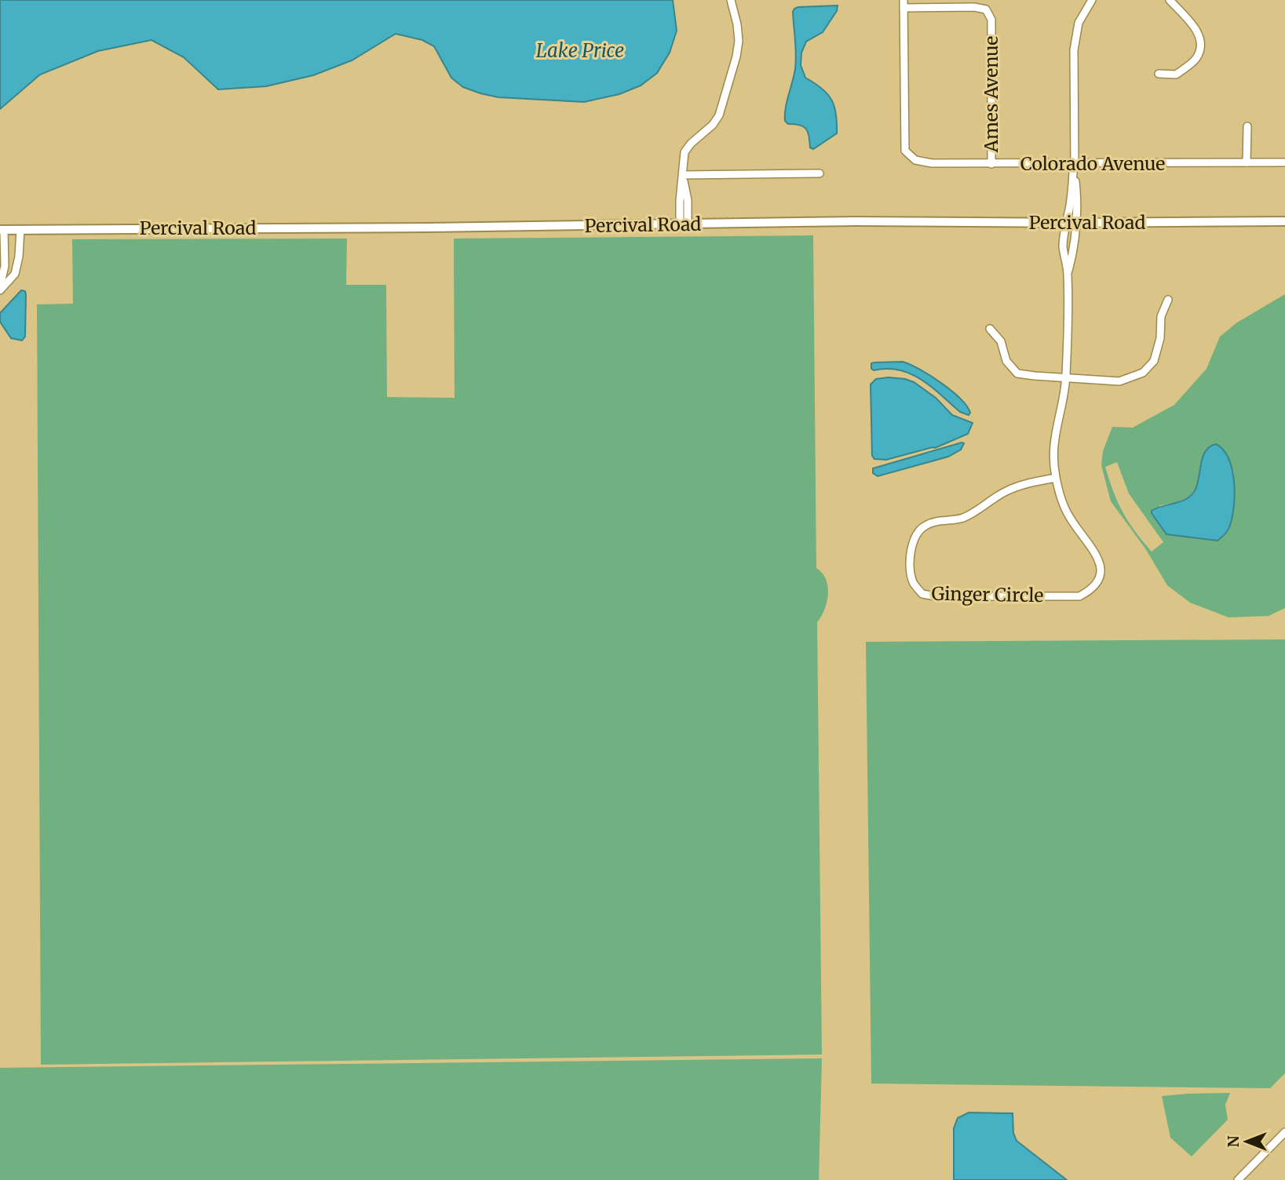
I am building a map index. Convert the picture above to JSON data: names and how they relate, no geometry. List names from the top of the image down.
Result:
{
  "streets": {
    "street": [
      "Ames Avenue",
      "Colorado Avenue",
      "Percival Road",
      "Ginger Circle"
    ]
  },
  "crossings": [
    ["Ames Avenue", "Colorado Avenue"]
  ],
  "water": ["Lake Price"],
  "north": "left"
}
